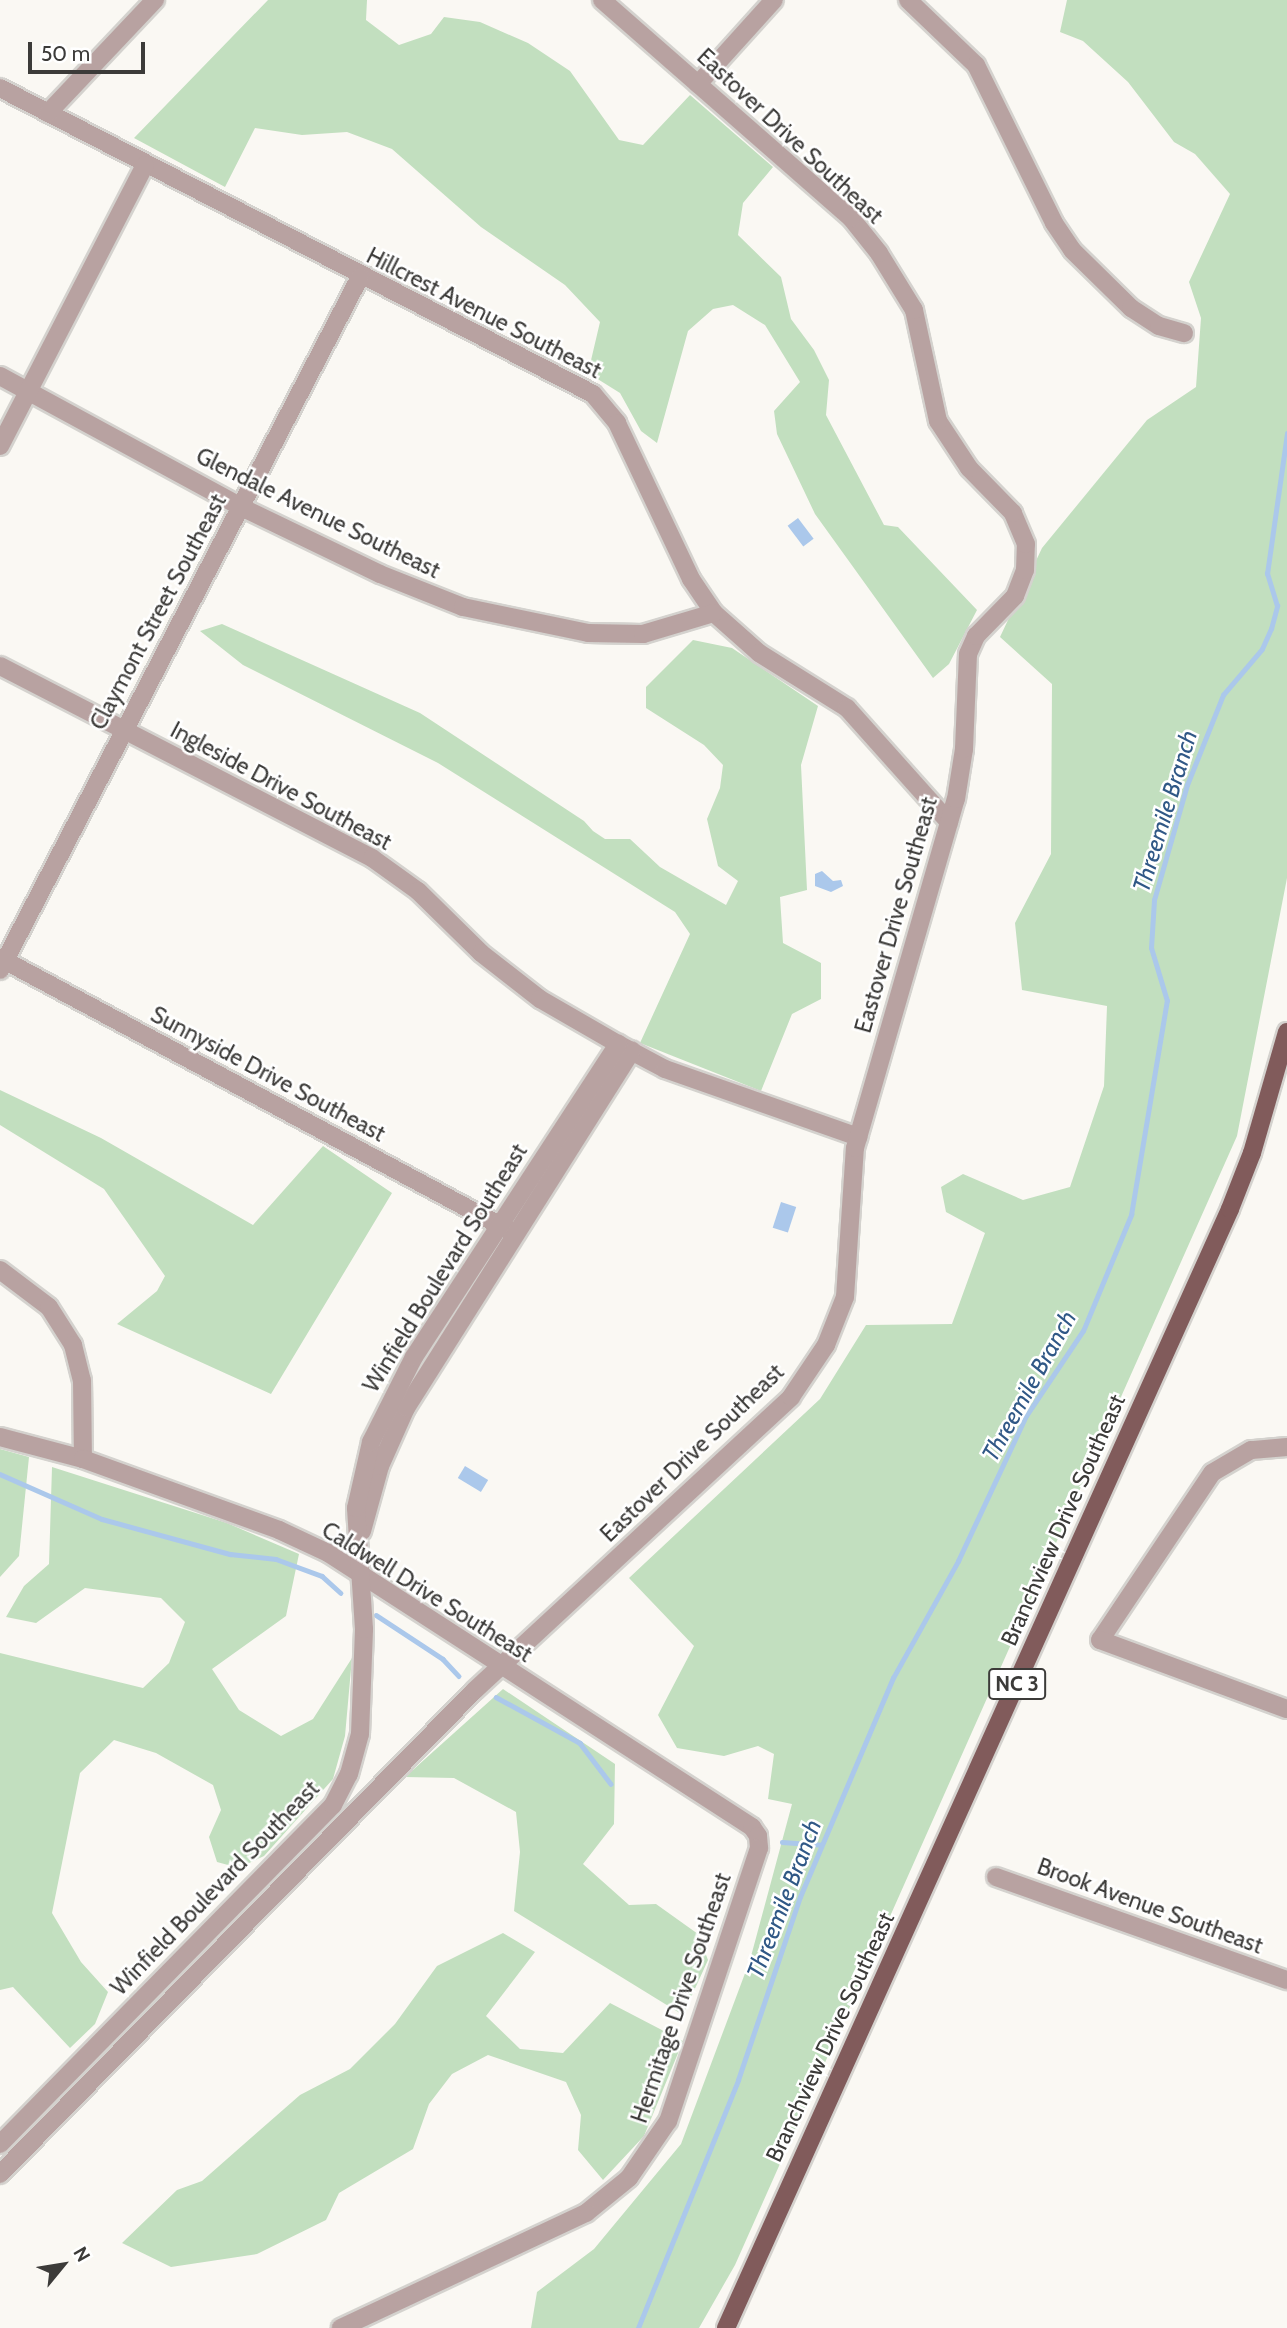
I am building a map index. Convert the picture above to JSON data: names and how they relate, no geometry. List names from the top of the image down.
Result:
{
  "streets": {
    "main road": ["Branchview Drive Southeast", "NC 3"],
    "street": [
      "Eastover Drive Southeast",
      "Hillcrest Avenue Southeast",
      "Glendale Avenue Southeast",
      "Claymont Street Southeast",
      "Ingleside Drive Southeast",
      "Sunnyside Drive Southeast",
      "Winfield Boulevard Southeast",
      "Caldwell Drive Southeast",
      "Brook Avenue Southeast",
      "Hermitage Drive Southeast"
    ]
  },
  "crossings": [
    ["Eastover Drive Southeast", "Hillcrest Avenue Southeast"],
    ["Eastover Drive Southeast", "Ingleside Drive Southeast"],
    ["Eastover Drive Southeast", "Winfield Boulevard Southeast"],
    ["Eastover Drive Southeast", "Caldwell Drive Southeast"],
    ["Hillcrest Avenue Southeast", "Glendale Avenue Southeast"],
    ["Hillcrest Avenue Southeast", "Claymont Street Southeast"],
    ["Glendale Avenue Southeast", "Claymont Street Southeast"],
    ["Claymont Street Southeast", "Ingleside Drive Southeast"],
    ["Claymont Street Southeast", "Sunnyside Drive Southeast"],
    ["Ingleside Drive Southeast", "Winfield Boulevard Southeast"],
    ["Sunnyside Drive Southeast", "Winfield Boulevard Southeast"],
    ["Winfield Boulevard Southeast", "Caldwell Drive Southeast"],
    ["Caldwell Drive Southeast", "Hermitage Drive Southeast"]
  ],
  "water": ["Threemile Branch"],
  "scale_bar": "50 m",
  "north": "top right"
}
